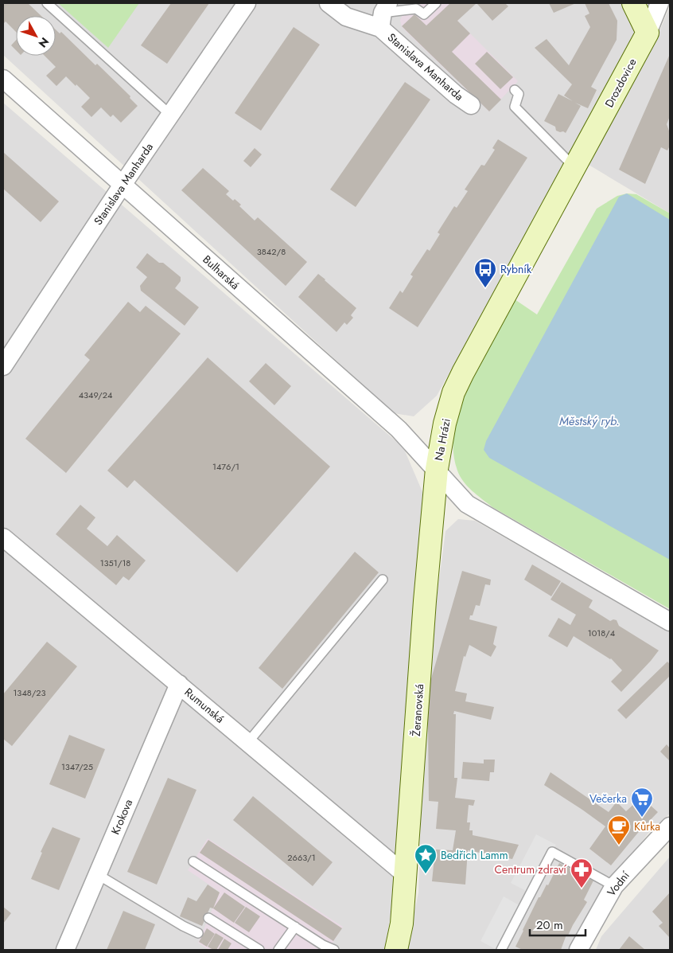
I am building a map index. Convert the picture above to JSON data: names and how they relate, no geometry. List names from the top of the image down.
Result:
{
  "streets": {
    "street": [
      "Stanislava Manharda",
      "Drozdovice",
      "Bulharská",
      "Na Hrázi",
      "Rumunská",
      "Žeranovská",
      "Krokova",
      "Vodní"
    ]
  },
  "crossings": [
    ["Stanislava Manharda", "Bulharská"],
    ["Drozdovice", "Na Hrázi"],
    ["Bulharská", "Na Hrázi"],
    ["Bulharská", "Žeranovská"],
    ["Na Hrázi", "Žeranovská"],
    ["Rumunská", "Žeranovská"],
    ["Rumunská", "Krokova"]
  ],
  "water": ["Městský ryb."],
  "places": {
    "bus stop": ["Rybník"],
    "supermarket": ["Večerka"],
    "cafe": ["Kůrka"],
    "place": ["Bedřich Lamm"],
    "pharmacy": ["Centrum zdraví"]
  },
  "house_numbers": [
    "3842/8",
    "4349/24",
    "1476/1",
    "1351/18",
    "1018/4",
    "1348/23",
    "1347/25",
    "2663/1"
  ],
  "scale_bar": "20 m",
  "north": "bottom right"
}
